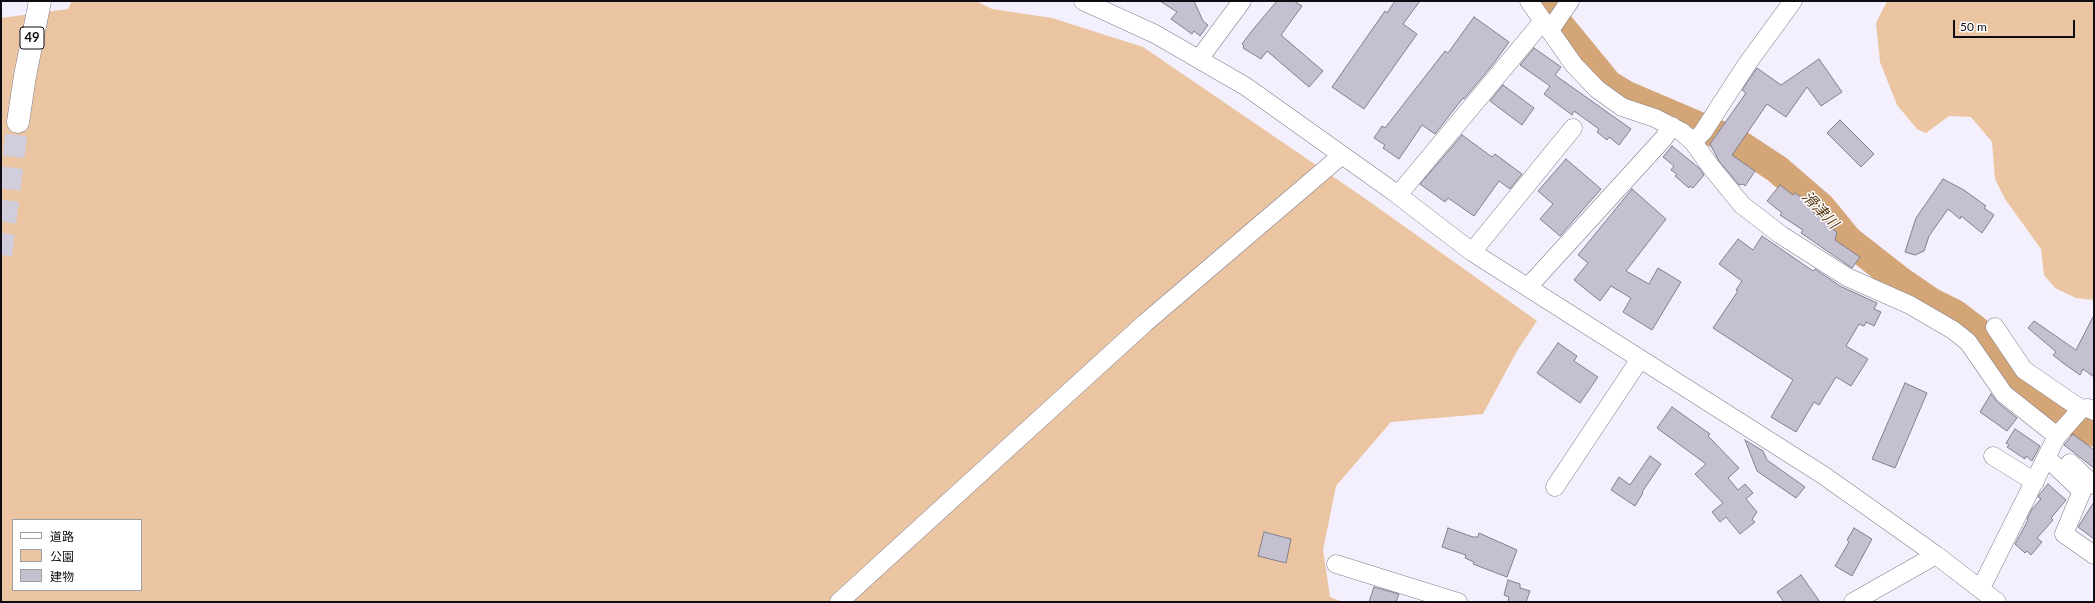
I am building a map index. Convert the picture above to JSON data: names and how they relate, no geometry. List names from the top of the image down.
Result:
{
  "streets": {
    "highway": ["49"]
  },
  "water": ["滑津川"],
  "legend": ["道路", "公園", "建物"],
  "scale_bar": "50 m"
}
